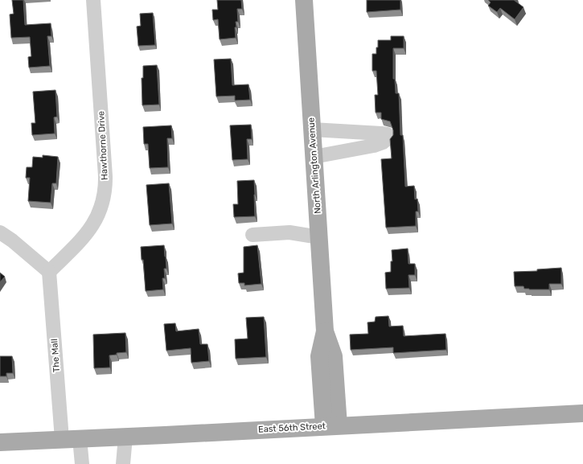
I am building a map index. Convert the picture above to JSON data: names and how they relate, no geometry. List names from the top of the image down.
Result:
{
  "streets": {
    "main road": ["North Arlington Avenue", "East 56th Street"],
    "street": ["Hawthorne Drive", "The Mall"]
  },
  "crossings": [
    ["Hawthorne Drive", "The Mall"],
    ["North Arlington Avenue", "East 56th Street"],
    ["The Mall", "East 56th Street"]
  ]
}
